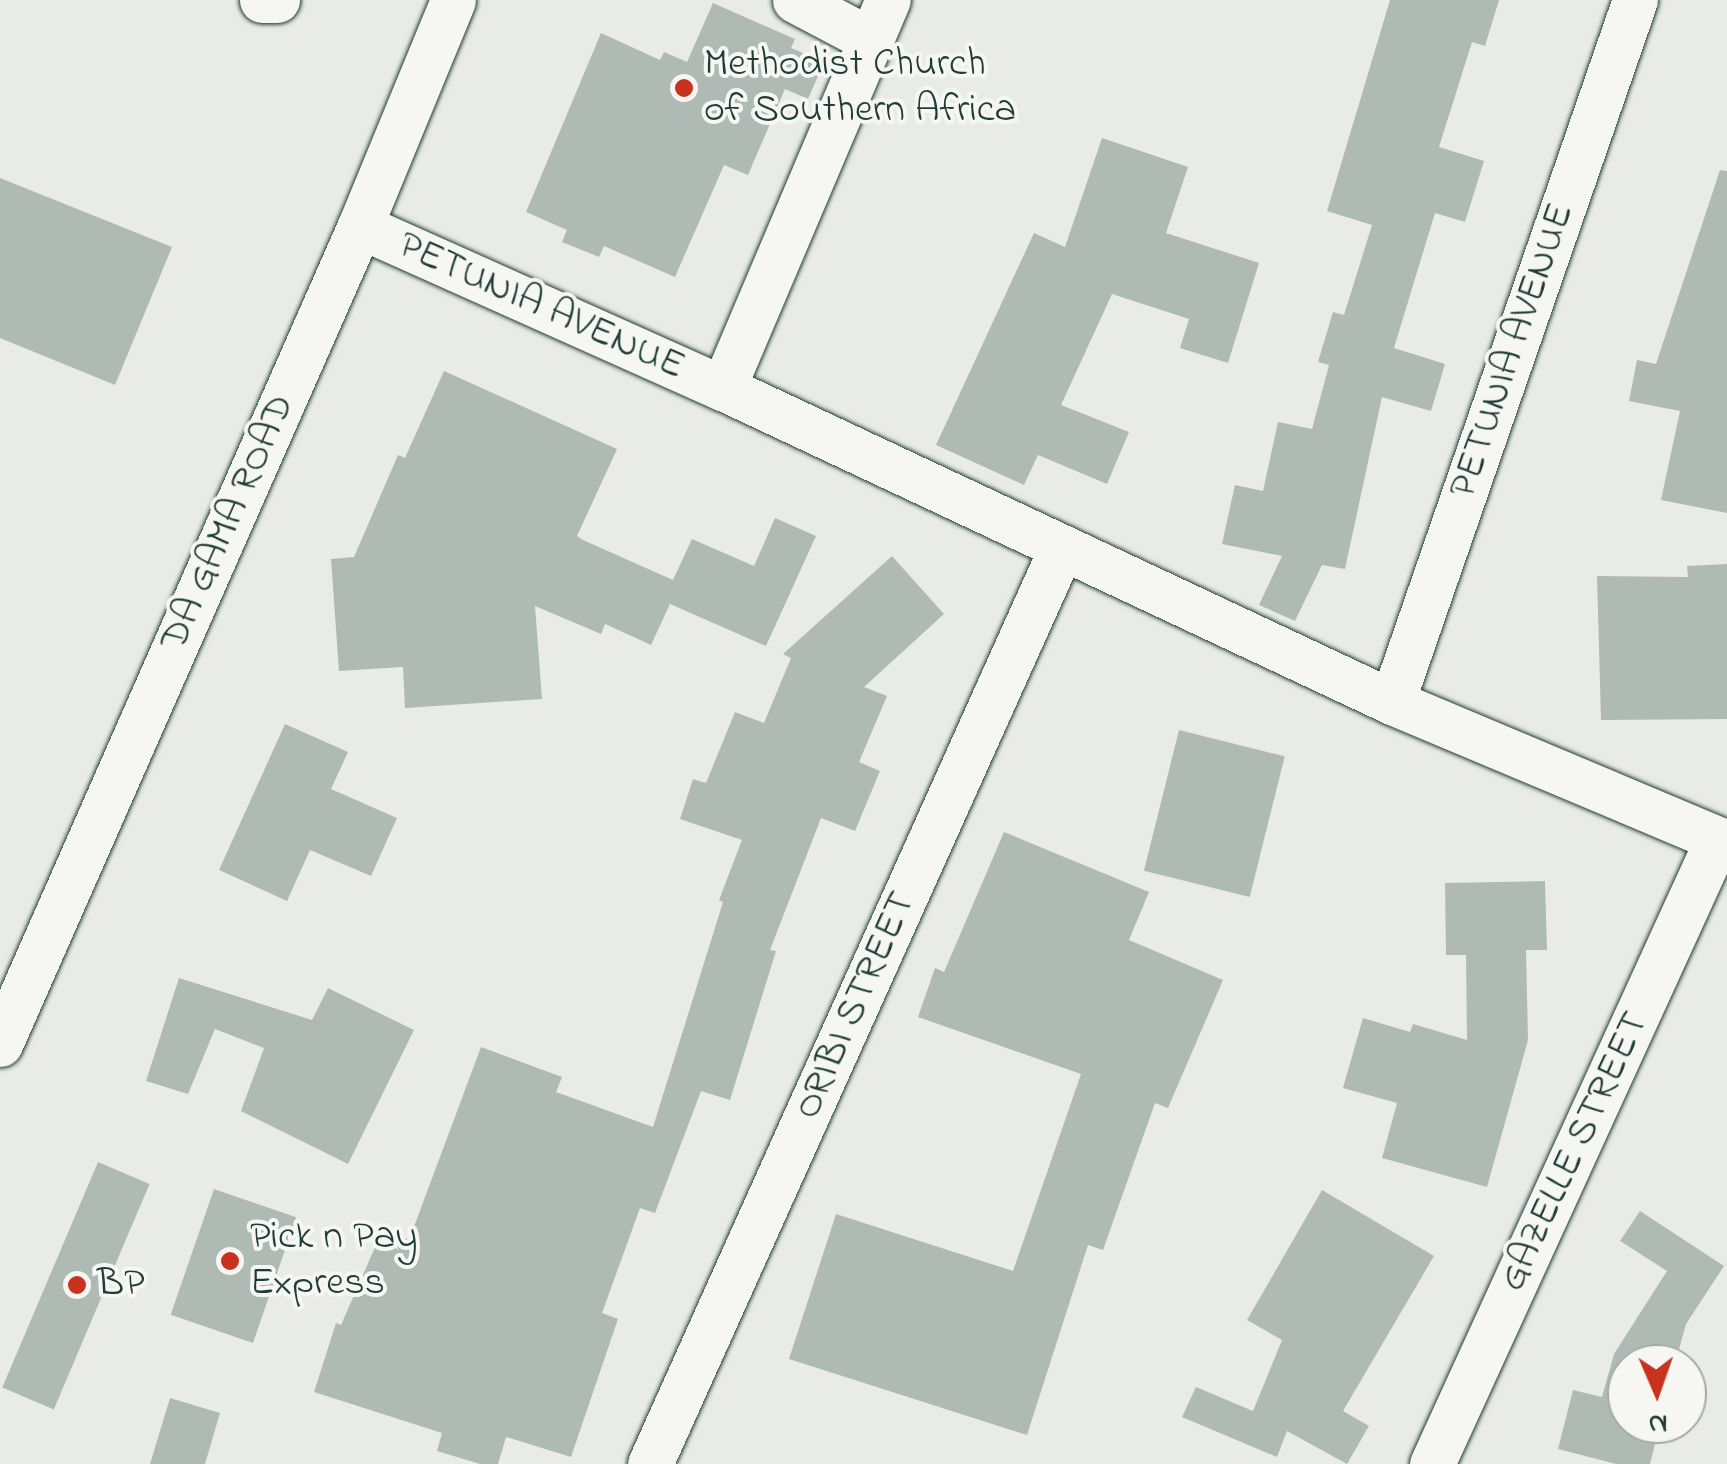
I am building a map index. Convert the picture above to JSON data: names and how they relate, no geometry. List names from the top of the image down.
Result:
{
  "streets": {
    "street": [
      "PETUNIA AVENUE",
      "DA GAMA ROAD",
      "ORIBI STREET",
      "GAZELLE STREET"
    ]
  },
  "crossings": [
    ["PETUNIA AVENUE", "DA GAMA ROAD"],
    ["PETUNIA AVENUE", "ORIBI STREET"],
    ["PETUNIA AVENUE", "GAZELLE STREET"]
  ],
  "places": ["Methodist Church of Southern Africa", "Pick n Pay Express", "BP"],
  "north": "bottom"
}
